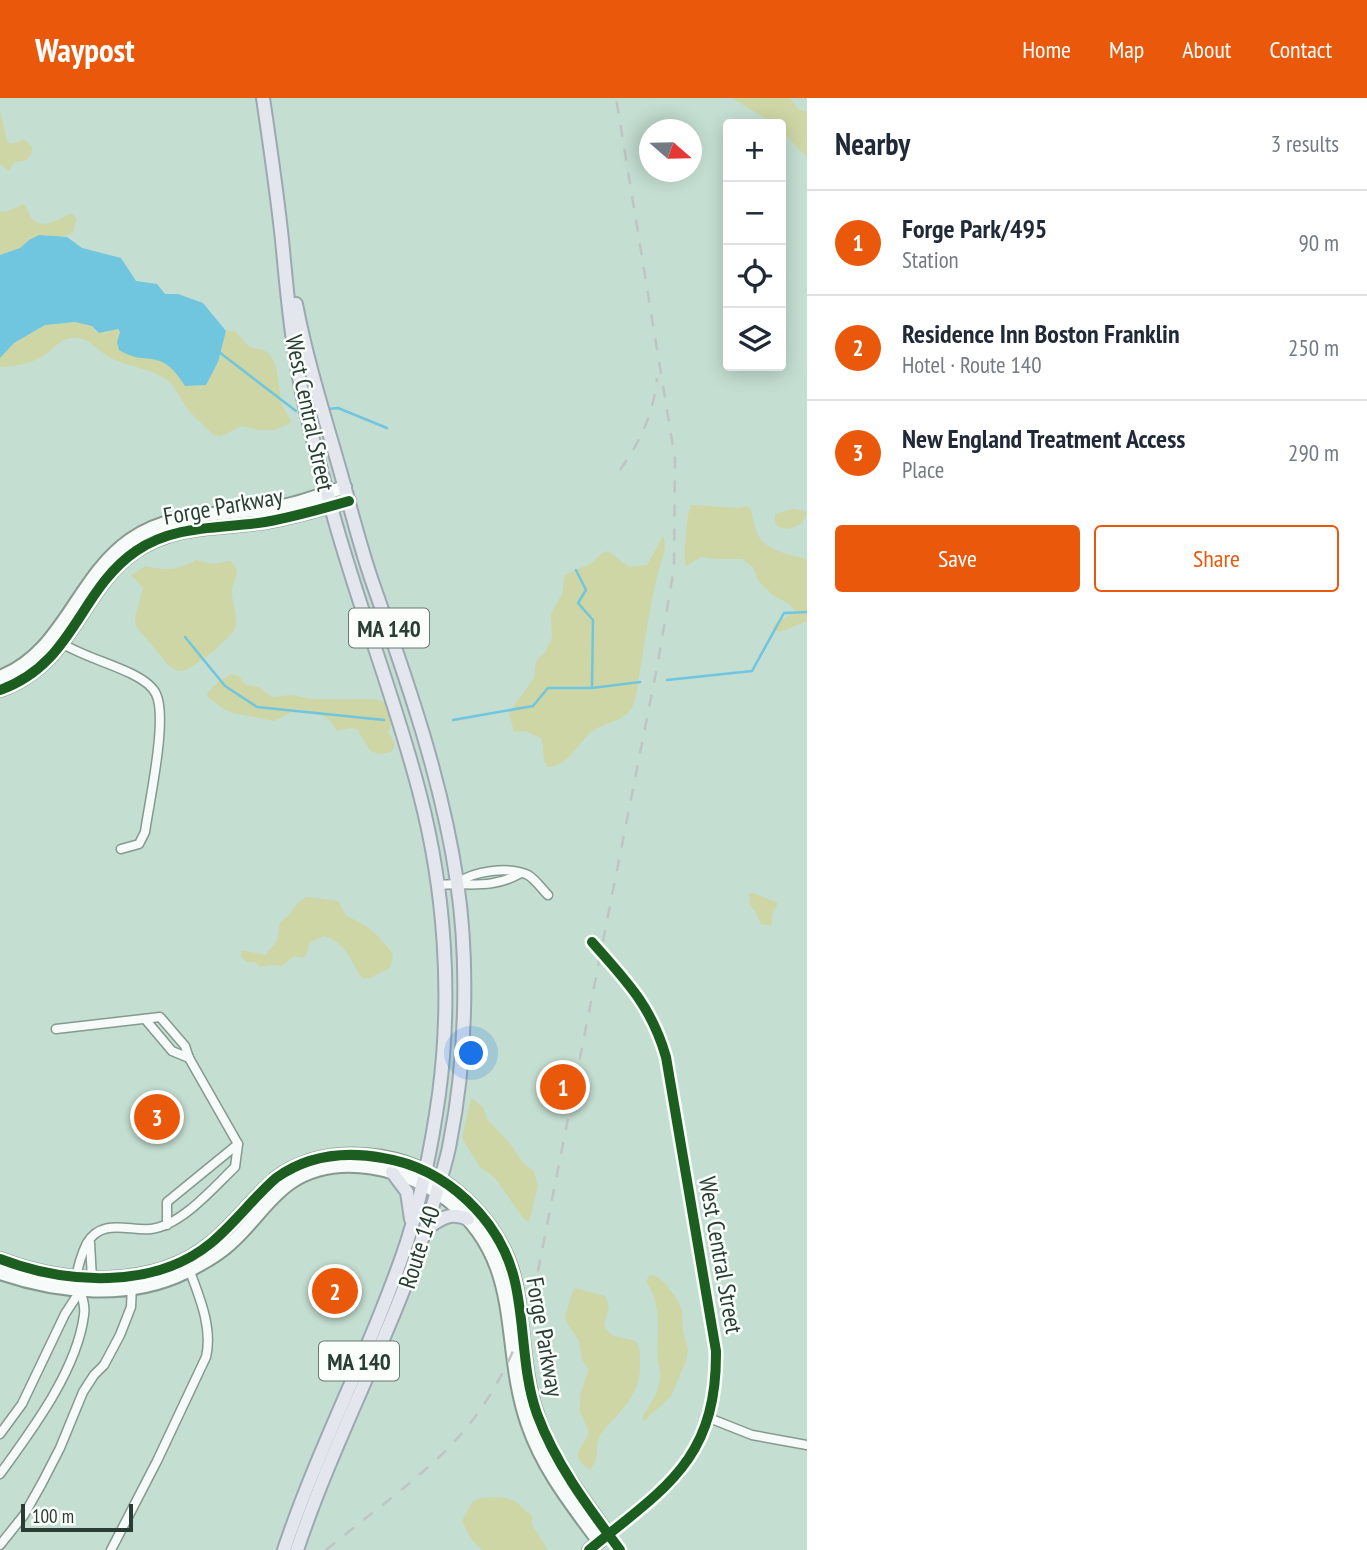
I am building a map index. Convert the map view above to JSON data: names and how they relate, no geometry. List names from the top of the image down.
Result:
{
  "streets": {
    "main road": ["West Central Street", "MA 140", "Route 140"],
    "street": ["Forge Parkway"]
  },
  "crossings": [
    ["West Central Street", "Forge Parkway"],
    ["West Central Street", "Route 140"],
    ["Forge Parkway", "Route 140"]
  ],
  "scale_bar": "100 m",
  "north": "right",
  "page": {
    "header": "Waypost",
    "nav": [
      "Home",
      "Map",
      "About",
      "Contact"
    ],
    "heading": ["Nearby", "3 results"],
    "map_buttons": ["+", "−"],
    "list": [
      {
        "mark": "1",
        "name": "Forge Park/495",
        "note": "Station",
        "value": "90 m"
      },
      {
        "mark": "2",
        "name": "Residence Inn Boston Franklin",
        "note": "Hotel · Route 140",
        "value": "250 m"
      },
      {
        "mark": "3",
        "name": "New England Treatment Access",
        "note": "Place",
        "value": "290 m"
      }
    ],
    "buttons": ["Save", "Share"],
    "pins": ["1", "3", "2"],
    "scale": "100 m"
  }
}
